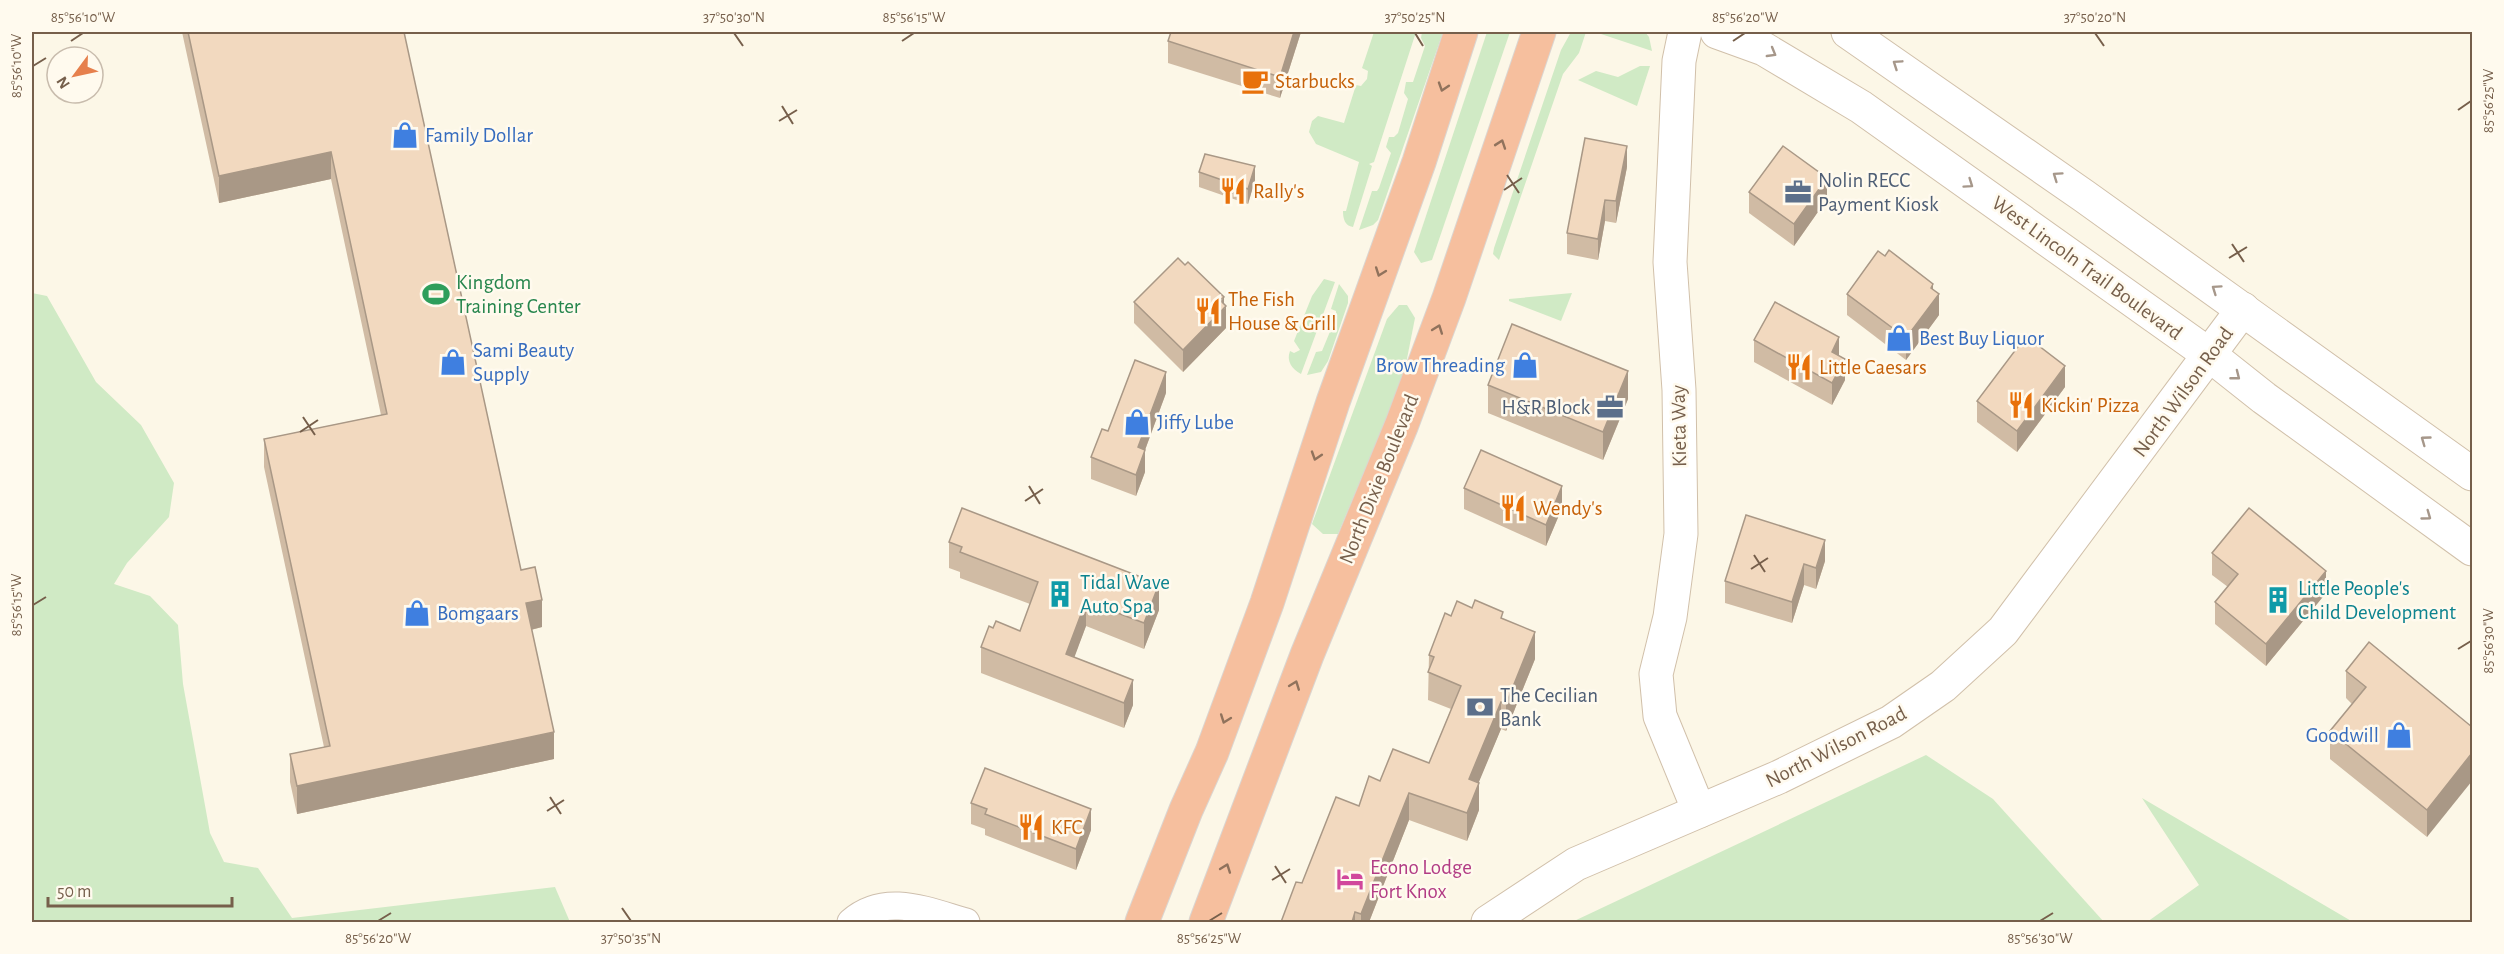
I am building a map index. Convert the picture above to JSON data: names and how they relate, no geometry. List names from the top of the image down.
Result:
{
  "streets": {
    "highway": ["North Dixie Boulevard"],
    "main road": ["West Lincoln Trail Boulevard", "North Wilson Road", "Kieta Way"]
  },
  "crossings": [
    ["West Lincoln Trail Boulevard", "North Wilson Road"],
    ["North Wilson Road", "Kieta Way"]
  ],
  "places": {
    "cafe": ["Starbucks"],
    "shop": [
      "Family Dollar",
      "Best Buy Liquor",
      "Sami Beauty Supply",
      "Brow Threading",
      "Jiffy Lube",
      "Bomgaars",
      "Goodwill"
    ],
    "restaurant": [
      "Rally's",
      "The Fish House & Grill",
      "Little Caesars",
      "Kickin' Pizza",
      "Wendy's",
      "KFC"
    ],
    "office": ["Nolin RECC Payment Kiosk", "H&R Block"],
    "sports": ["Kingdom Training Center"],
    "building": ["Tidal Wave Auto Spa", "Little People's Child Development"],
    "bank": ["The Cecilian Bank"],
    "hotel": ["Econo Lodge Fort Knox"]
  },
  "scale_bar": "50 m",
  "north": "bottom left",
  "coordinates": [
    "85°56'10\"W",
    "37°50'30\"N",
    "85°56'15\"W",
    "37°50'25\"N",
    "85°56'20\"W",
    "37°50'20\"N",
    "85°56'25\"W",
    "85°56'30\"W",
    "37°50'35\"N"
  ]
}
